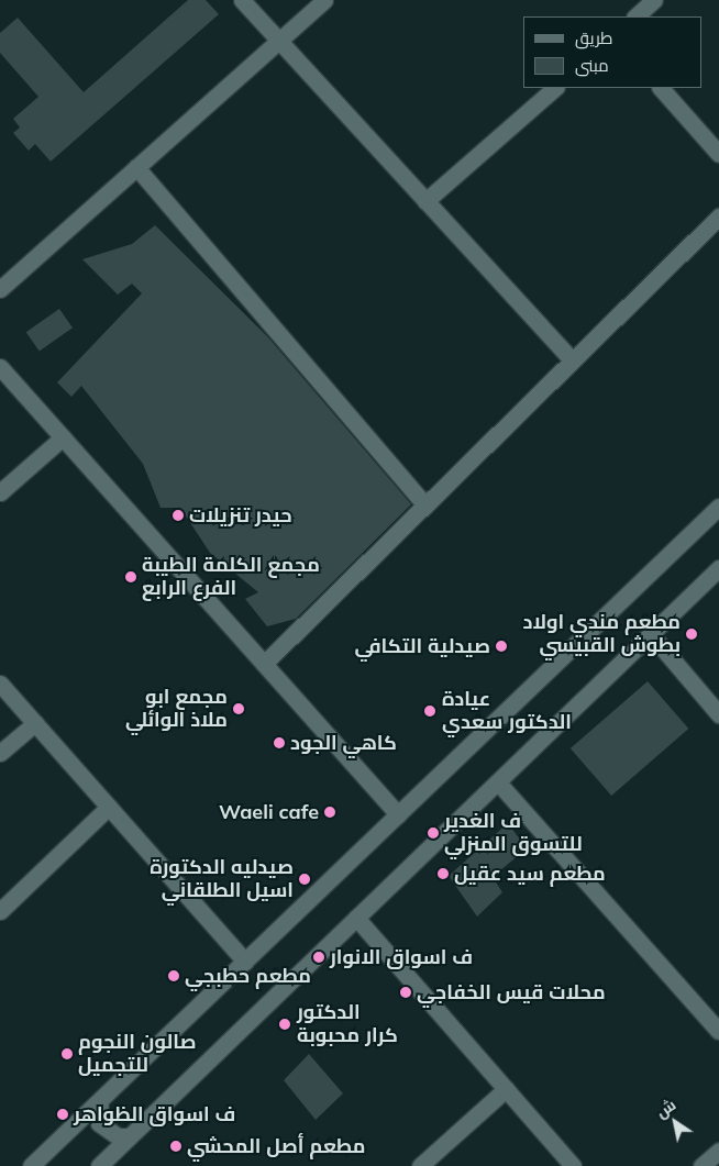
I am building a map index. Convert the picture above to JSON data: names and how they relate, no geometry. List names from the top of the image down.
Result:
{
  "places": [
    "حيدر تنزيلات",
    "مجمع الكلمة الطيبة الفرع الرابع",
    "مطعم مندي اولاد بطوش القبيسي",
    "صيدلية التكافي",
    "مجمع ابو ملاذ الوائلي",
    "عيادة الدكتور سعدي",
    "كاهي الجود",
    "Waeli cafe",
    "ف الغدير للتسوق المنزلي",
    "مطعم سيد عقيل",
    "صيدليه الدكتورة اسيل الطلقاني",
    "ف اسواق الانوار",
    "مطعم حطبجي",
    "محلات قيس الخفاجي",
    "الدكتور كرار محبوبة",
    "صالون النجوم للتجميل",
    "ف اسواق الظواهر",
    "مطعم أصل المحشي"
  ],
  "legend": ["طريق", "مبنى"],
  "north": "top left"
}
